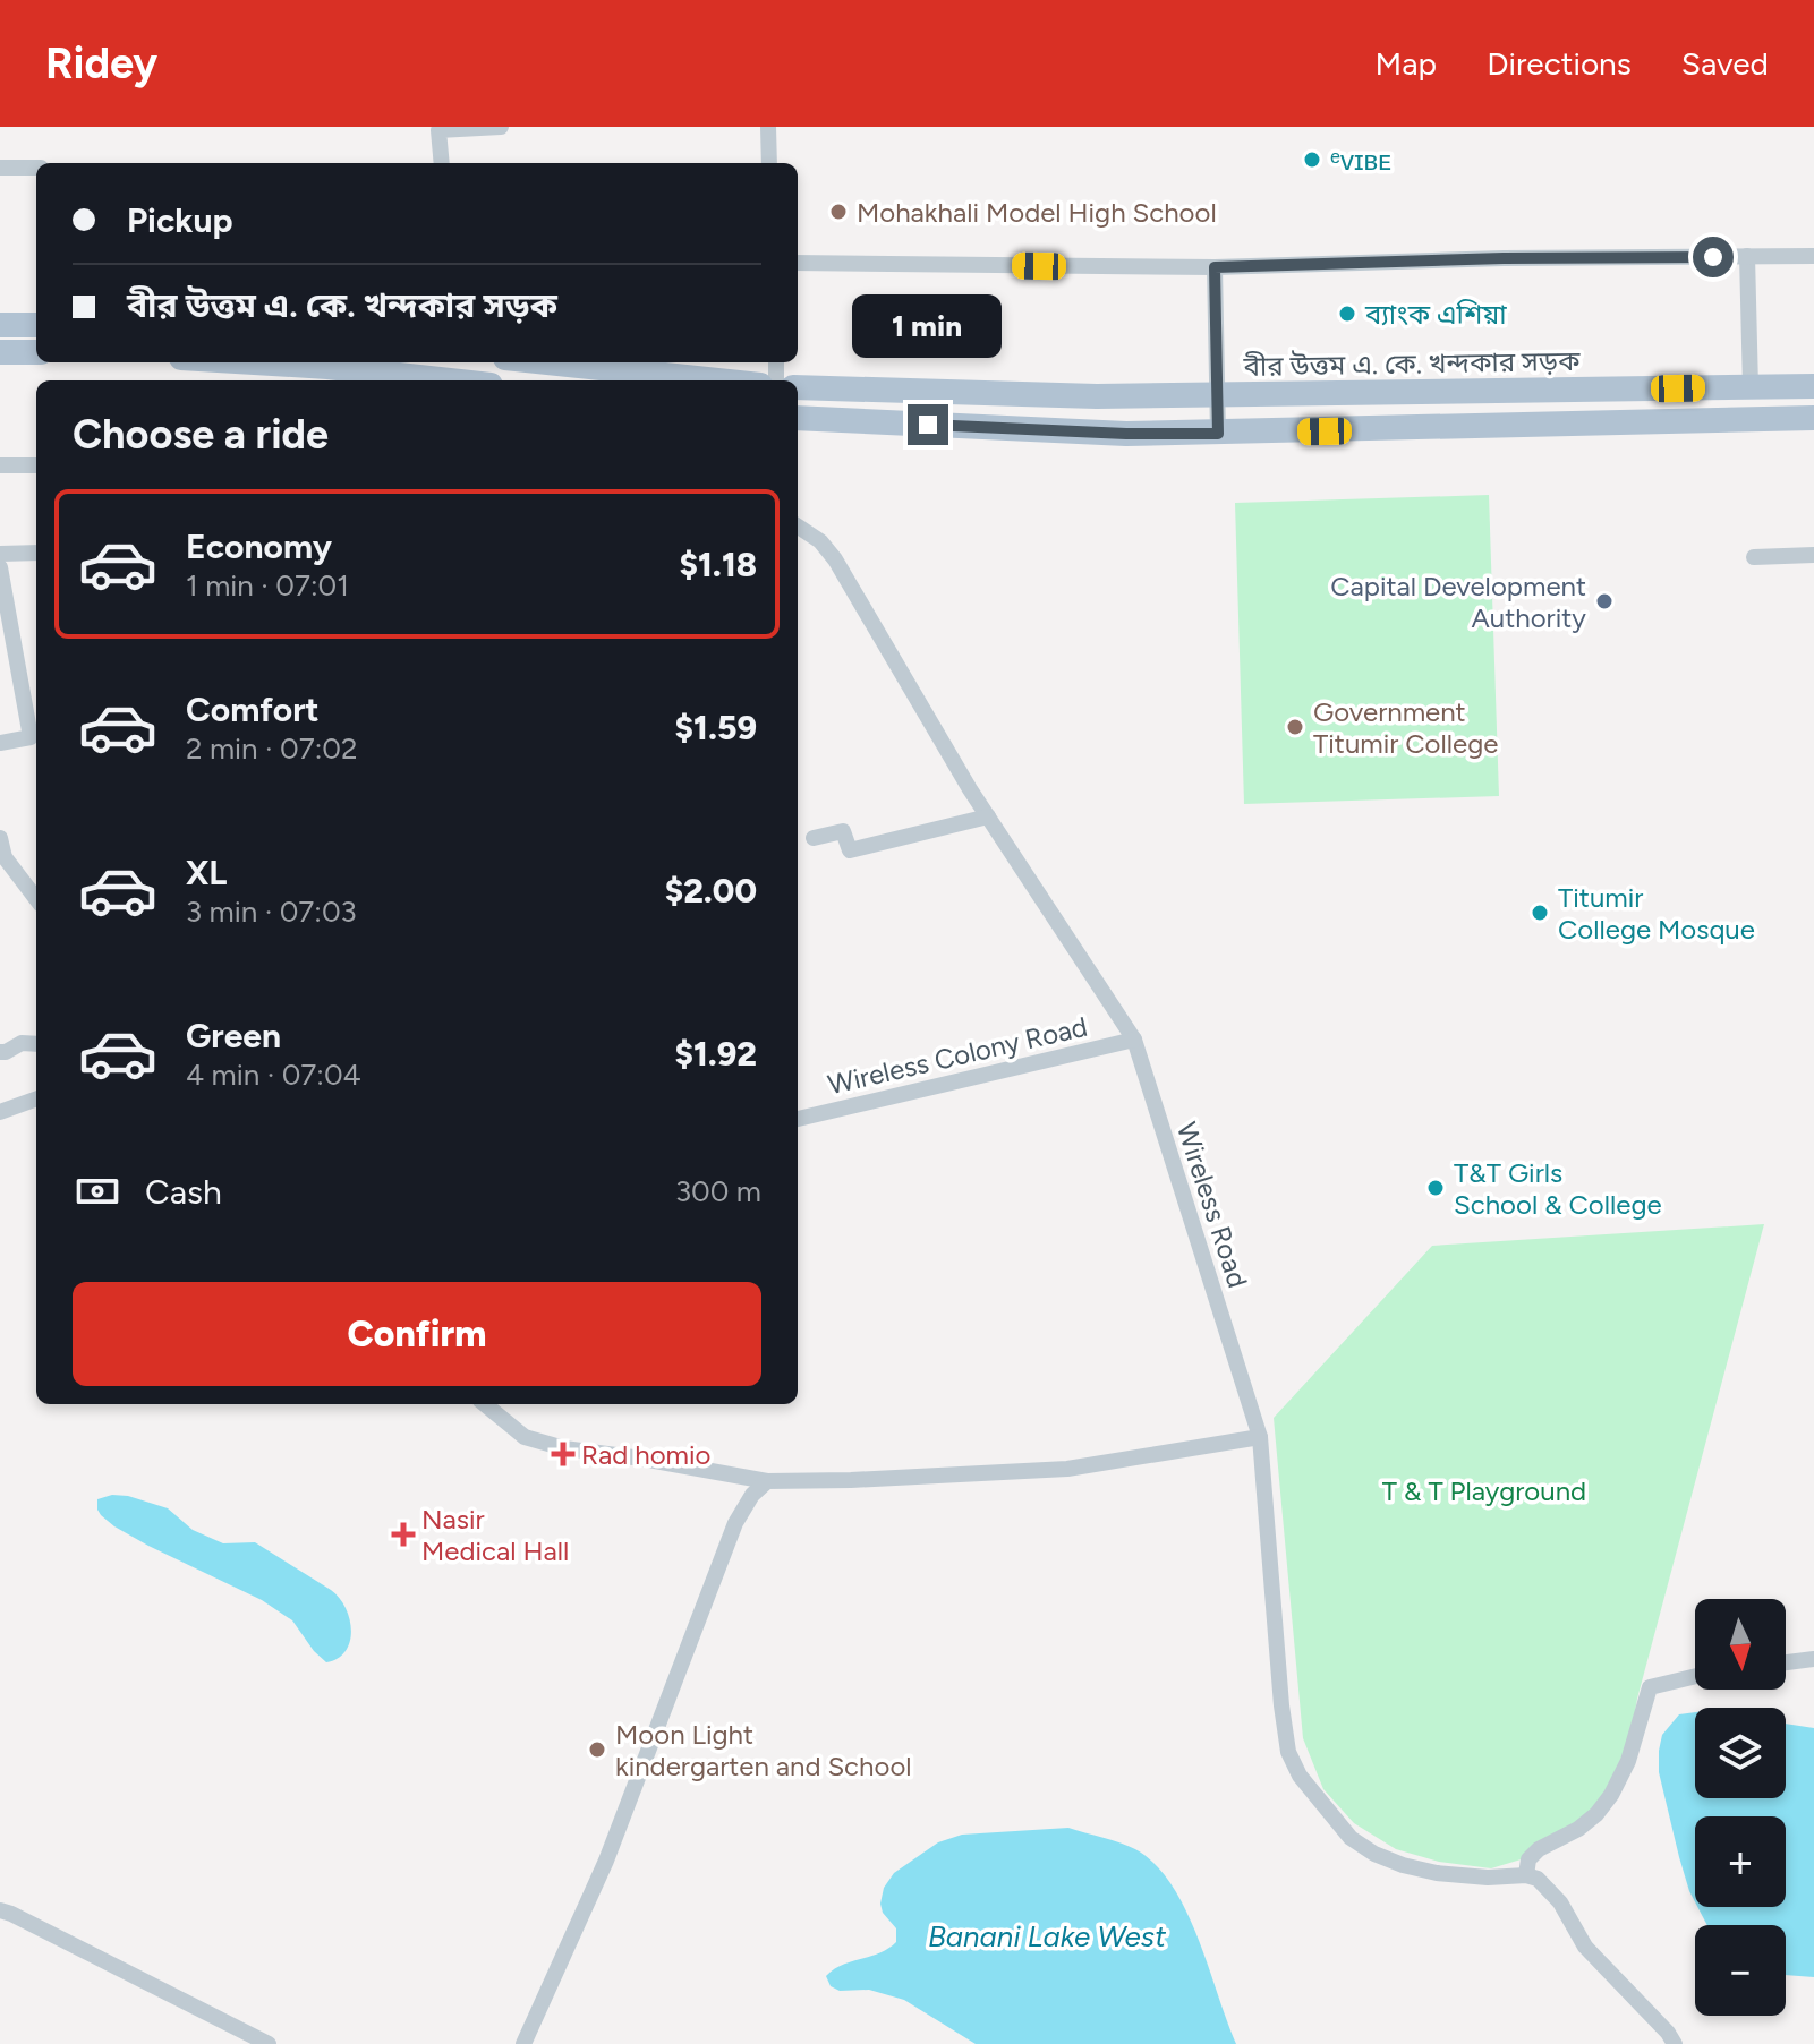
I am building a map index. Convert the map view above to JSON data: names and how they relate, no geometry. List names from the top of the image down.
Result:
{
  "streets": {
    "main road": ["বীর উত্তম এ. কে. খন্দকার সড়ক"],
    "street": ["Wireless Colony Road", "Wireless Road"]
  },
  "crossings": [
    ["Wireless Colony Road", "Wireless Road"]
  ],
  "water": ["Banani Lake West"],
  "parks": ["T & T Playground"],
  "places": {
    "other": [
      "ᵉᴠɪʙᴇ",
      "Mohakhali Model High School",
      "ব্যাংক এশিয়া",
      "Capital Development Authority",
      "Government Titumir College",
      "Titumir College Mosque",
      "T&T Girls School & College",
      "Moon Light kindergarten and School"
    ],
    "health": ["Rad homio", "Nasir Medical Hall"]
  },
  "north": "bottom",
  "page": {
    "header": "Ridey",
    "nav": ["Map", "Directions", "Saved"],
    "banner": ["Pickup", "বীর উত্তম এ. কে. খন্দকার সড়ক"],
    "bubble": "1 min",
    "heading": "Choose a ride",
    "list": [
      {
        "name": "Economy",
        "note": "1 min · 07:01",
        "value": "$1.18"
      },
      {
        "name": "Comfort",
        "note": "2 min · 07:02",
        "value": "$1.59"
      },
      {
        "name": "XL",
        "note": "3 min · 07:03",
        "value": "$2.00"
      },
      {
        "name": "Green",
        "note": "4 min · 07:04",
        "value": "$1.92"
      }
    ],
    "pay": ["Cash", "300 m"],
    "buttons": "Confirm",
    "map_buttons": ["+", "−"]
  }
}
